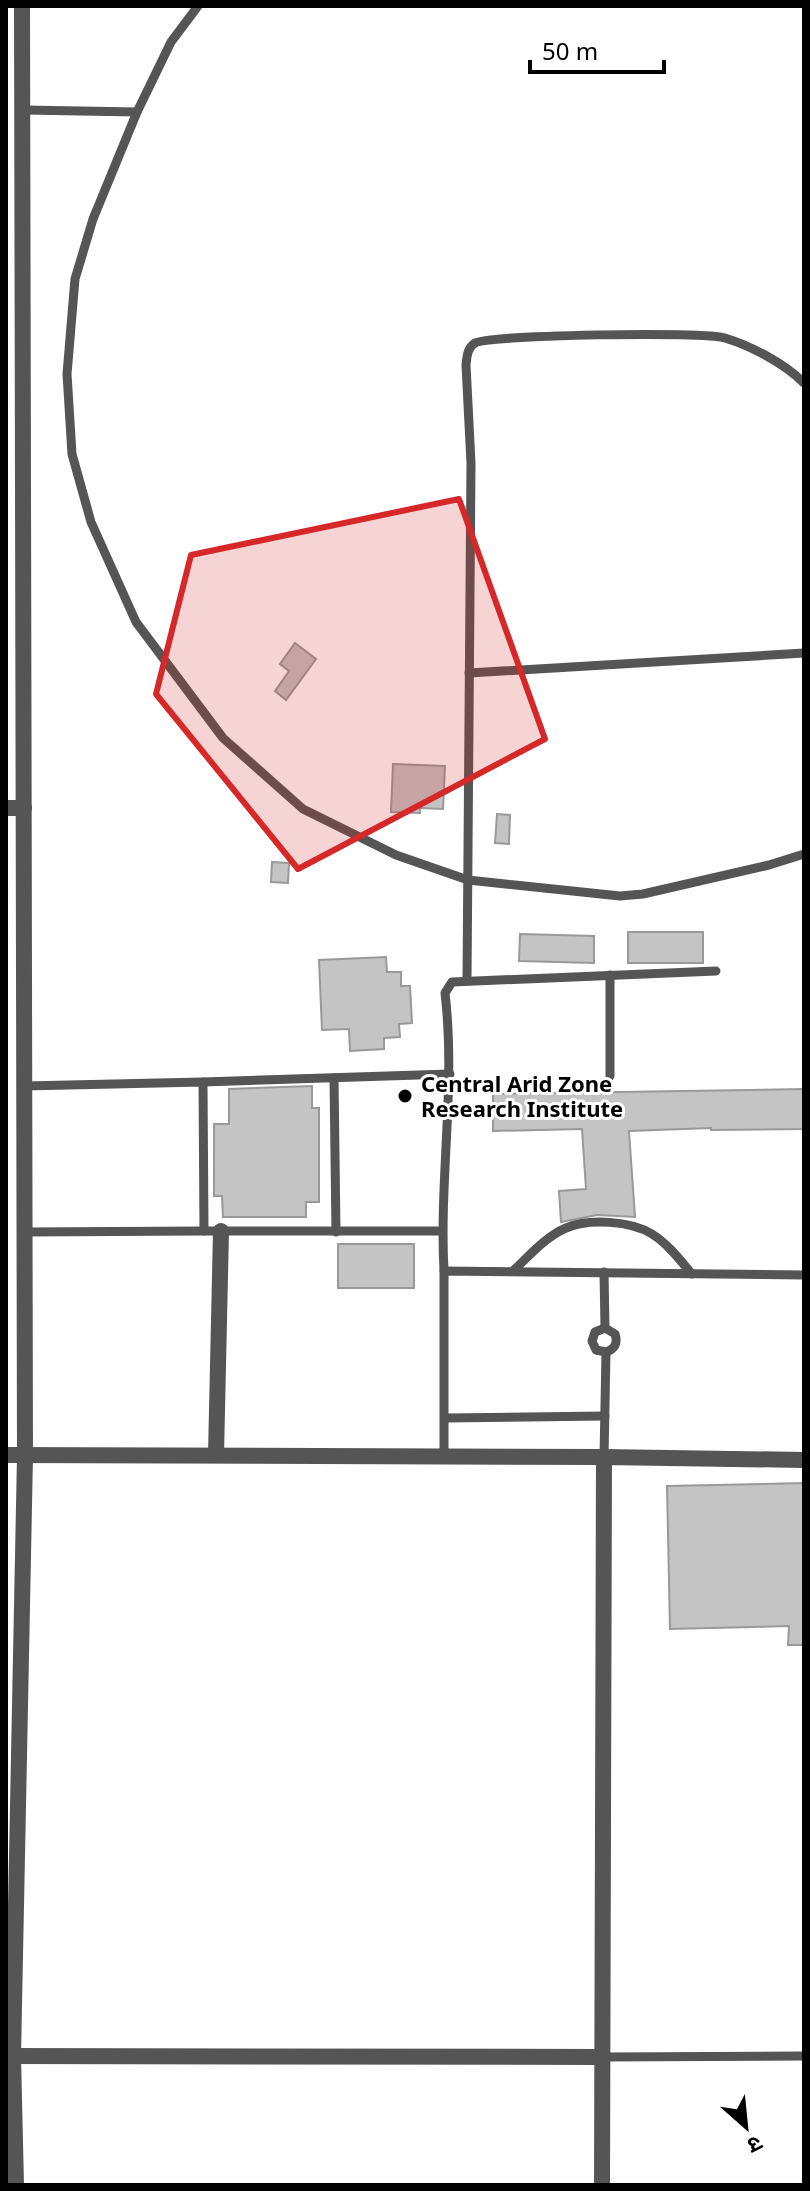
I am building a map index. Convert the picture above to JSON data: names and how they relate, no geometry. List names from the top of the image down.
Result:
{
  "places": ["Central Arid Zone Research Institute"],
  "scale_bar": "50 m",
  "north": "bottom right"
}
